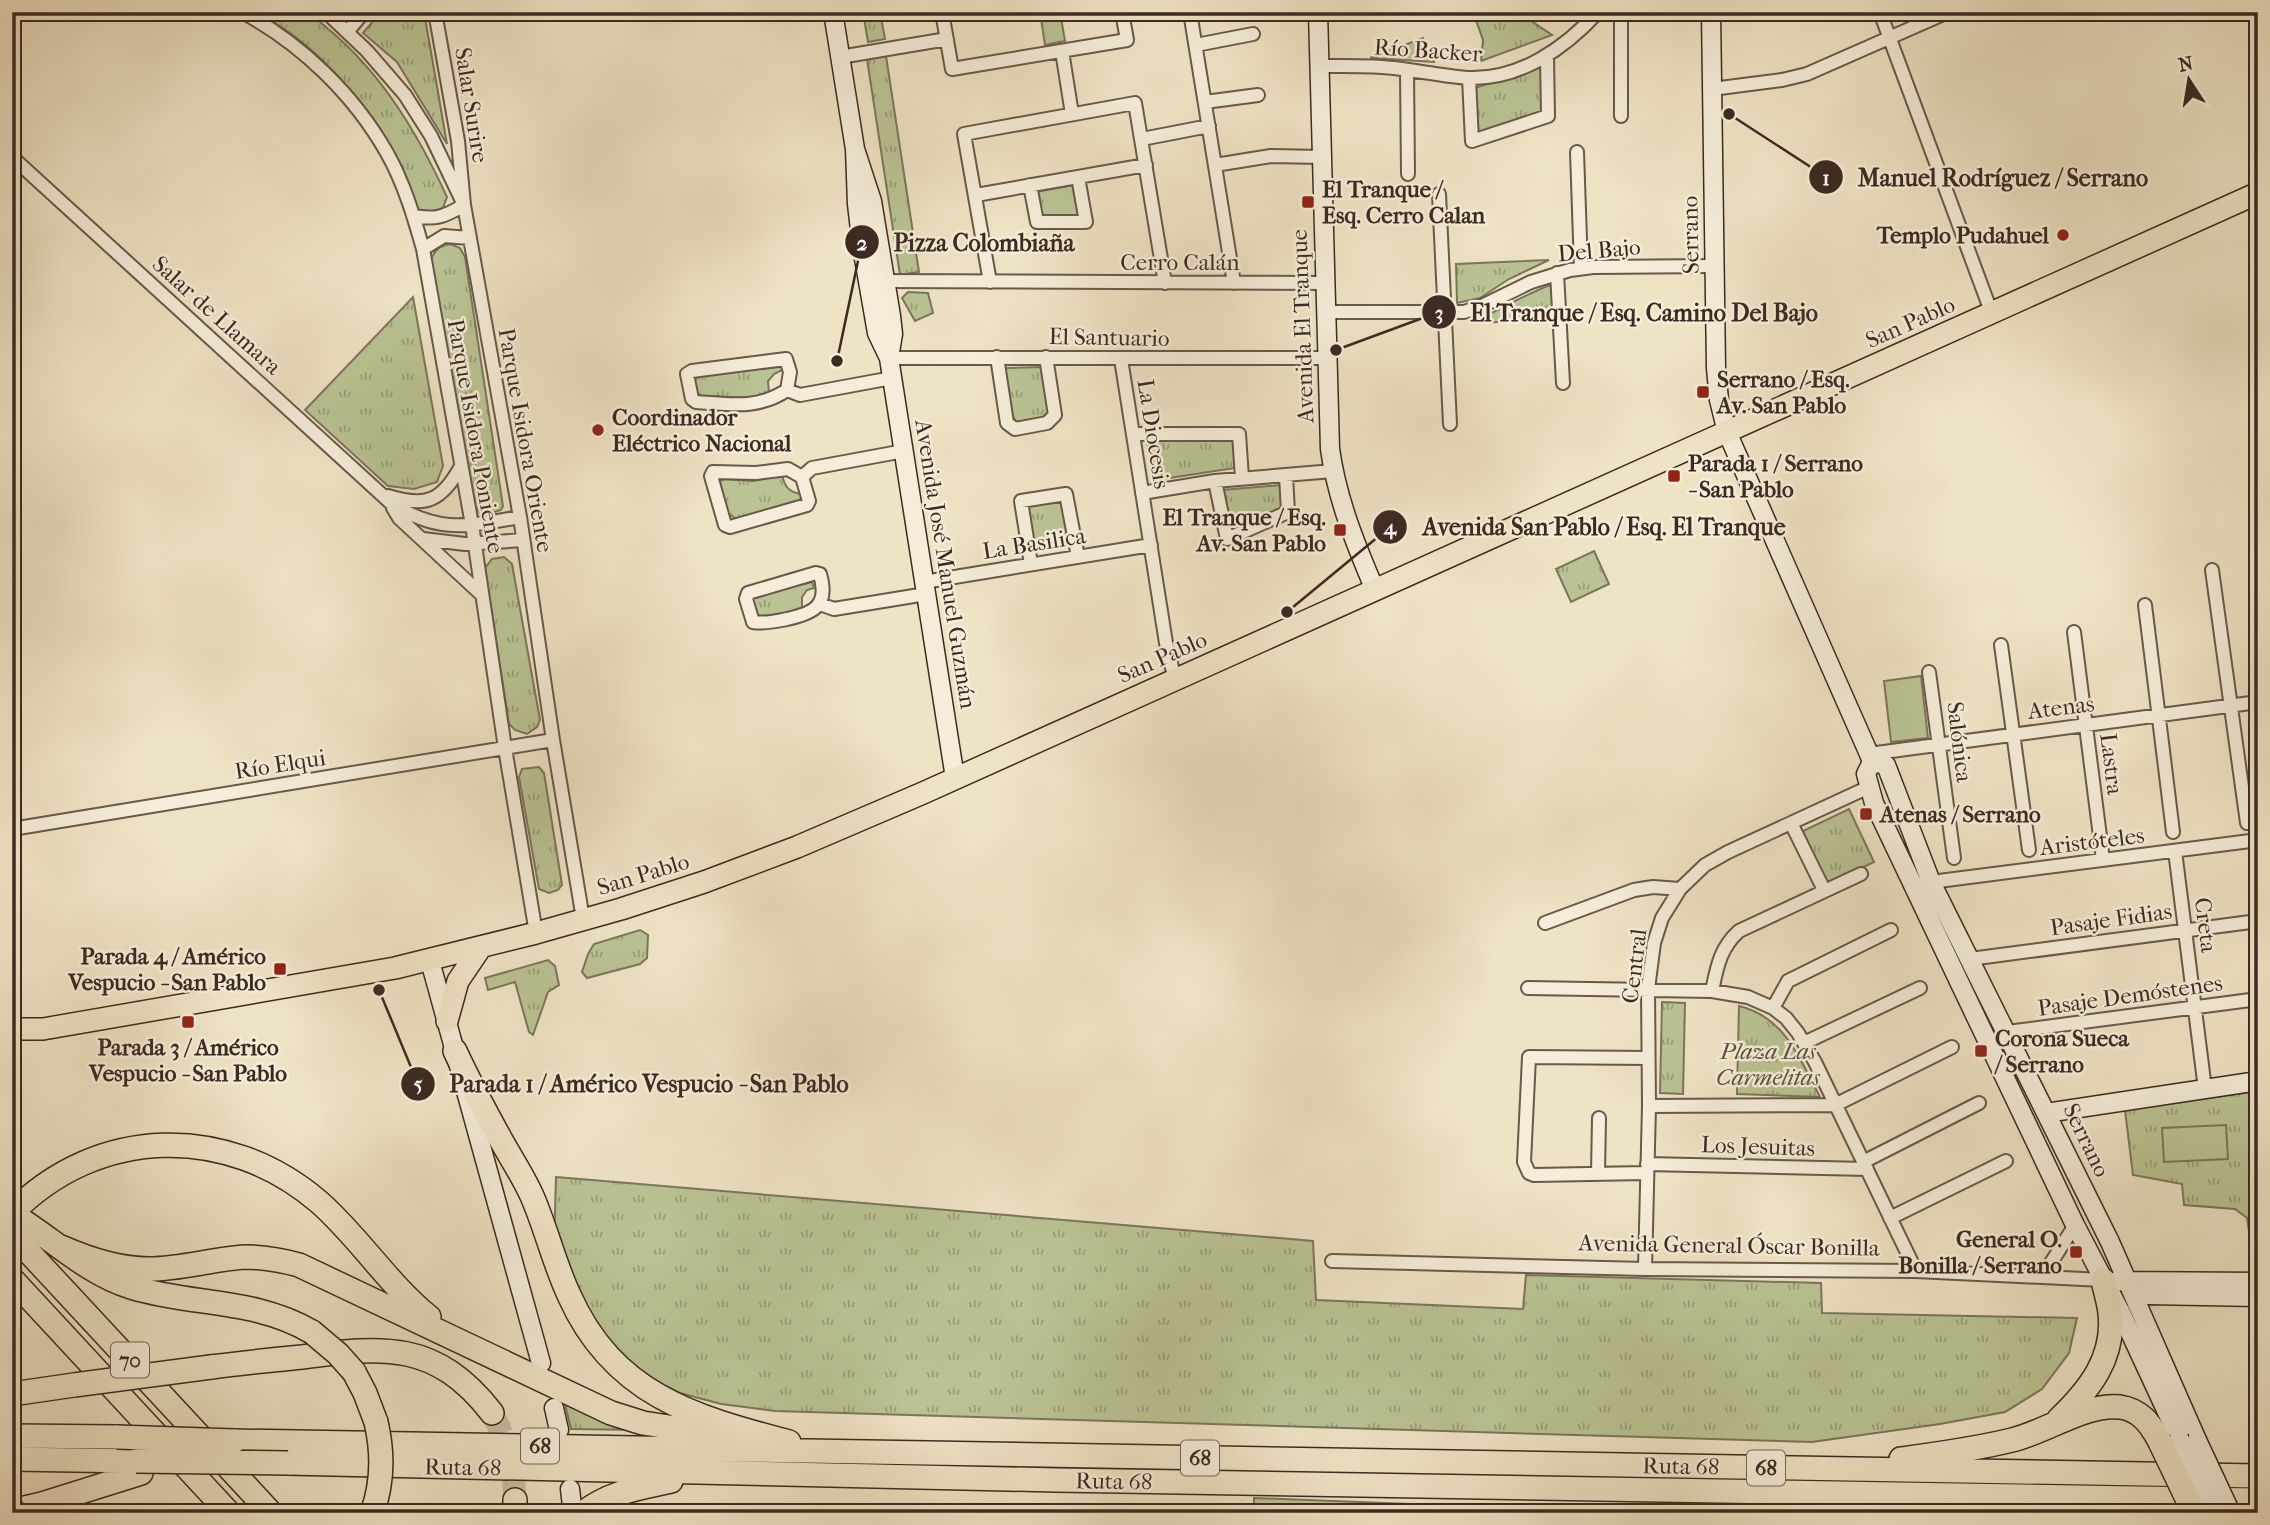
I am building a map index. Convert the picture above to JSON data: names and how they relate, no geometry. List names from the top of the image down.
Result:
{
  "streets": {
    "highway": ["70", "68", "Ruta 68"],
    "main road": [
      "Serrano",
      "San Pablo",
      "Avenida El Tranque",
      "Avenida José Manuel Guzmán",
      "Avenida General Óscar Bonilla"
    ],
    "street": [
      "Río Backer",
      "Salar Surire",
      "Del Bajo",
      "Cerro Calán",
      "Salar de Llamara",
      "El Santuario",
      "La Diocesis",
      "Parque Isidora Poniente",
      "Parque Isidora Oriente",
      "La Basilica",
      "Atenas",
      "Salónica",
      "Río Elqui",
      "Lastra",
      "Aristóteles",
      "Pasaje Fidias",
      "Creta",
      "Central",
      "Pasaje Demóstenes",
      "Los Jesuitas"
    ]
  },
  "crossings": [
    ["Río Backer", "Avenida El Tranque"],
    ["Salar Surire", "Parque Isidora Oriente"],
    ["Serrano", "Del Bajo"],
    ["Serrano", "San Pablo"],
    ["Serrano", "Atenas"],
    ["Serrano", "Aristóteles"],
    ["Serrano", "Pasaje Fidias"],
    ["Serrano", "Central"],
    ["Serrano", "Pasaje Demóstenes"],
    ["Serrano", "Avenida General Óscar Bonilla"],
    ["Del Bajo", "Avenida El Tranque"],
    ["Cerro Calán", "Avenida El Tranque"],
    ["Cerro Calán", "Avenida José Manuel Guzmán"],
    ["Salar de Llamara", "Parque Isidora Poniente"],
    ["Salar de Llamara", "Parque Isidora Oriente"],
    ["San Pablo", "Avenida El Tranque"],
    ["San Pablo", "La Diocesis"],
    ["San Pablo", "Parque Isidora Poniente"],
    ["San Pablo", "Parque Isidora Oriente"],
    ["San Pablo", "Avenida José Manuel Guzmán"],
    ["Avenida El Tranque", "El Santuario"],
    ["El Santuario", "La Diocesis"],
    ["El Santuario", "Avenida José Manuel Guzmán"],
    ["La Diocesis", "La Basilica"],
    ["Parque Isidora Poniente", "Río Elqui"],
    ["Parque Isidora Oriente", "Río Elqui"],
    ["La Basilica", "Avenida José Manuel Guzmán"],
    ["Atenas", "Salónica"],
    ["Atenas", "Lastra"],
    ["Lastra", "Aristóteles"],
    ["Aristóteles", "Creta"],
    ["Pasaje Fidias", "Creta"],
    ["Creta", "Pasaje Demóstenes"],
    ["Central", "Los Jesuitas"],
    ["Central", "Avenida General Óscar Bonilla"]
  ],
  "parks": ["Plaza Las Carmelitas"],
  "places": {
    "other": [
      "Manuel Rodríguez / Serrano",
      "Templo Pudahuel",
      "El Tranque / Esq. Camino Del Bajo",
      "Pizza Colombiaña",
      "Coordinador Eléctrico Nacional",
      "Avenida San Pablo / Esq. El Tranque",
      "Parada 1 / Américo Vespucio - San Pablo"
    ],
    "transit": [
      "El Tranque / Esq. Cerro Calan",
      "Serrano / Esq. Av. San Pablo",
      "Parada 1 / Serrano - San Pablo",
      "El Tranque / Esq. Av. San Pablo",
      "Atenas / Serrano",
      "Parada 4 / Américo Vespucio - San Pablo",
      "Parada 3 / Américo Vespucio - San Pablo",
      "Corona Sueca / Serrano",
      "General O. Bonilla / Serrano"
    ]
  },
  "north": "top"
}
